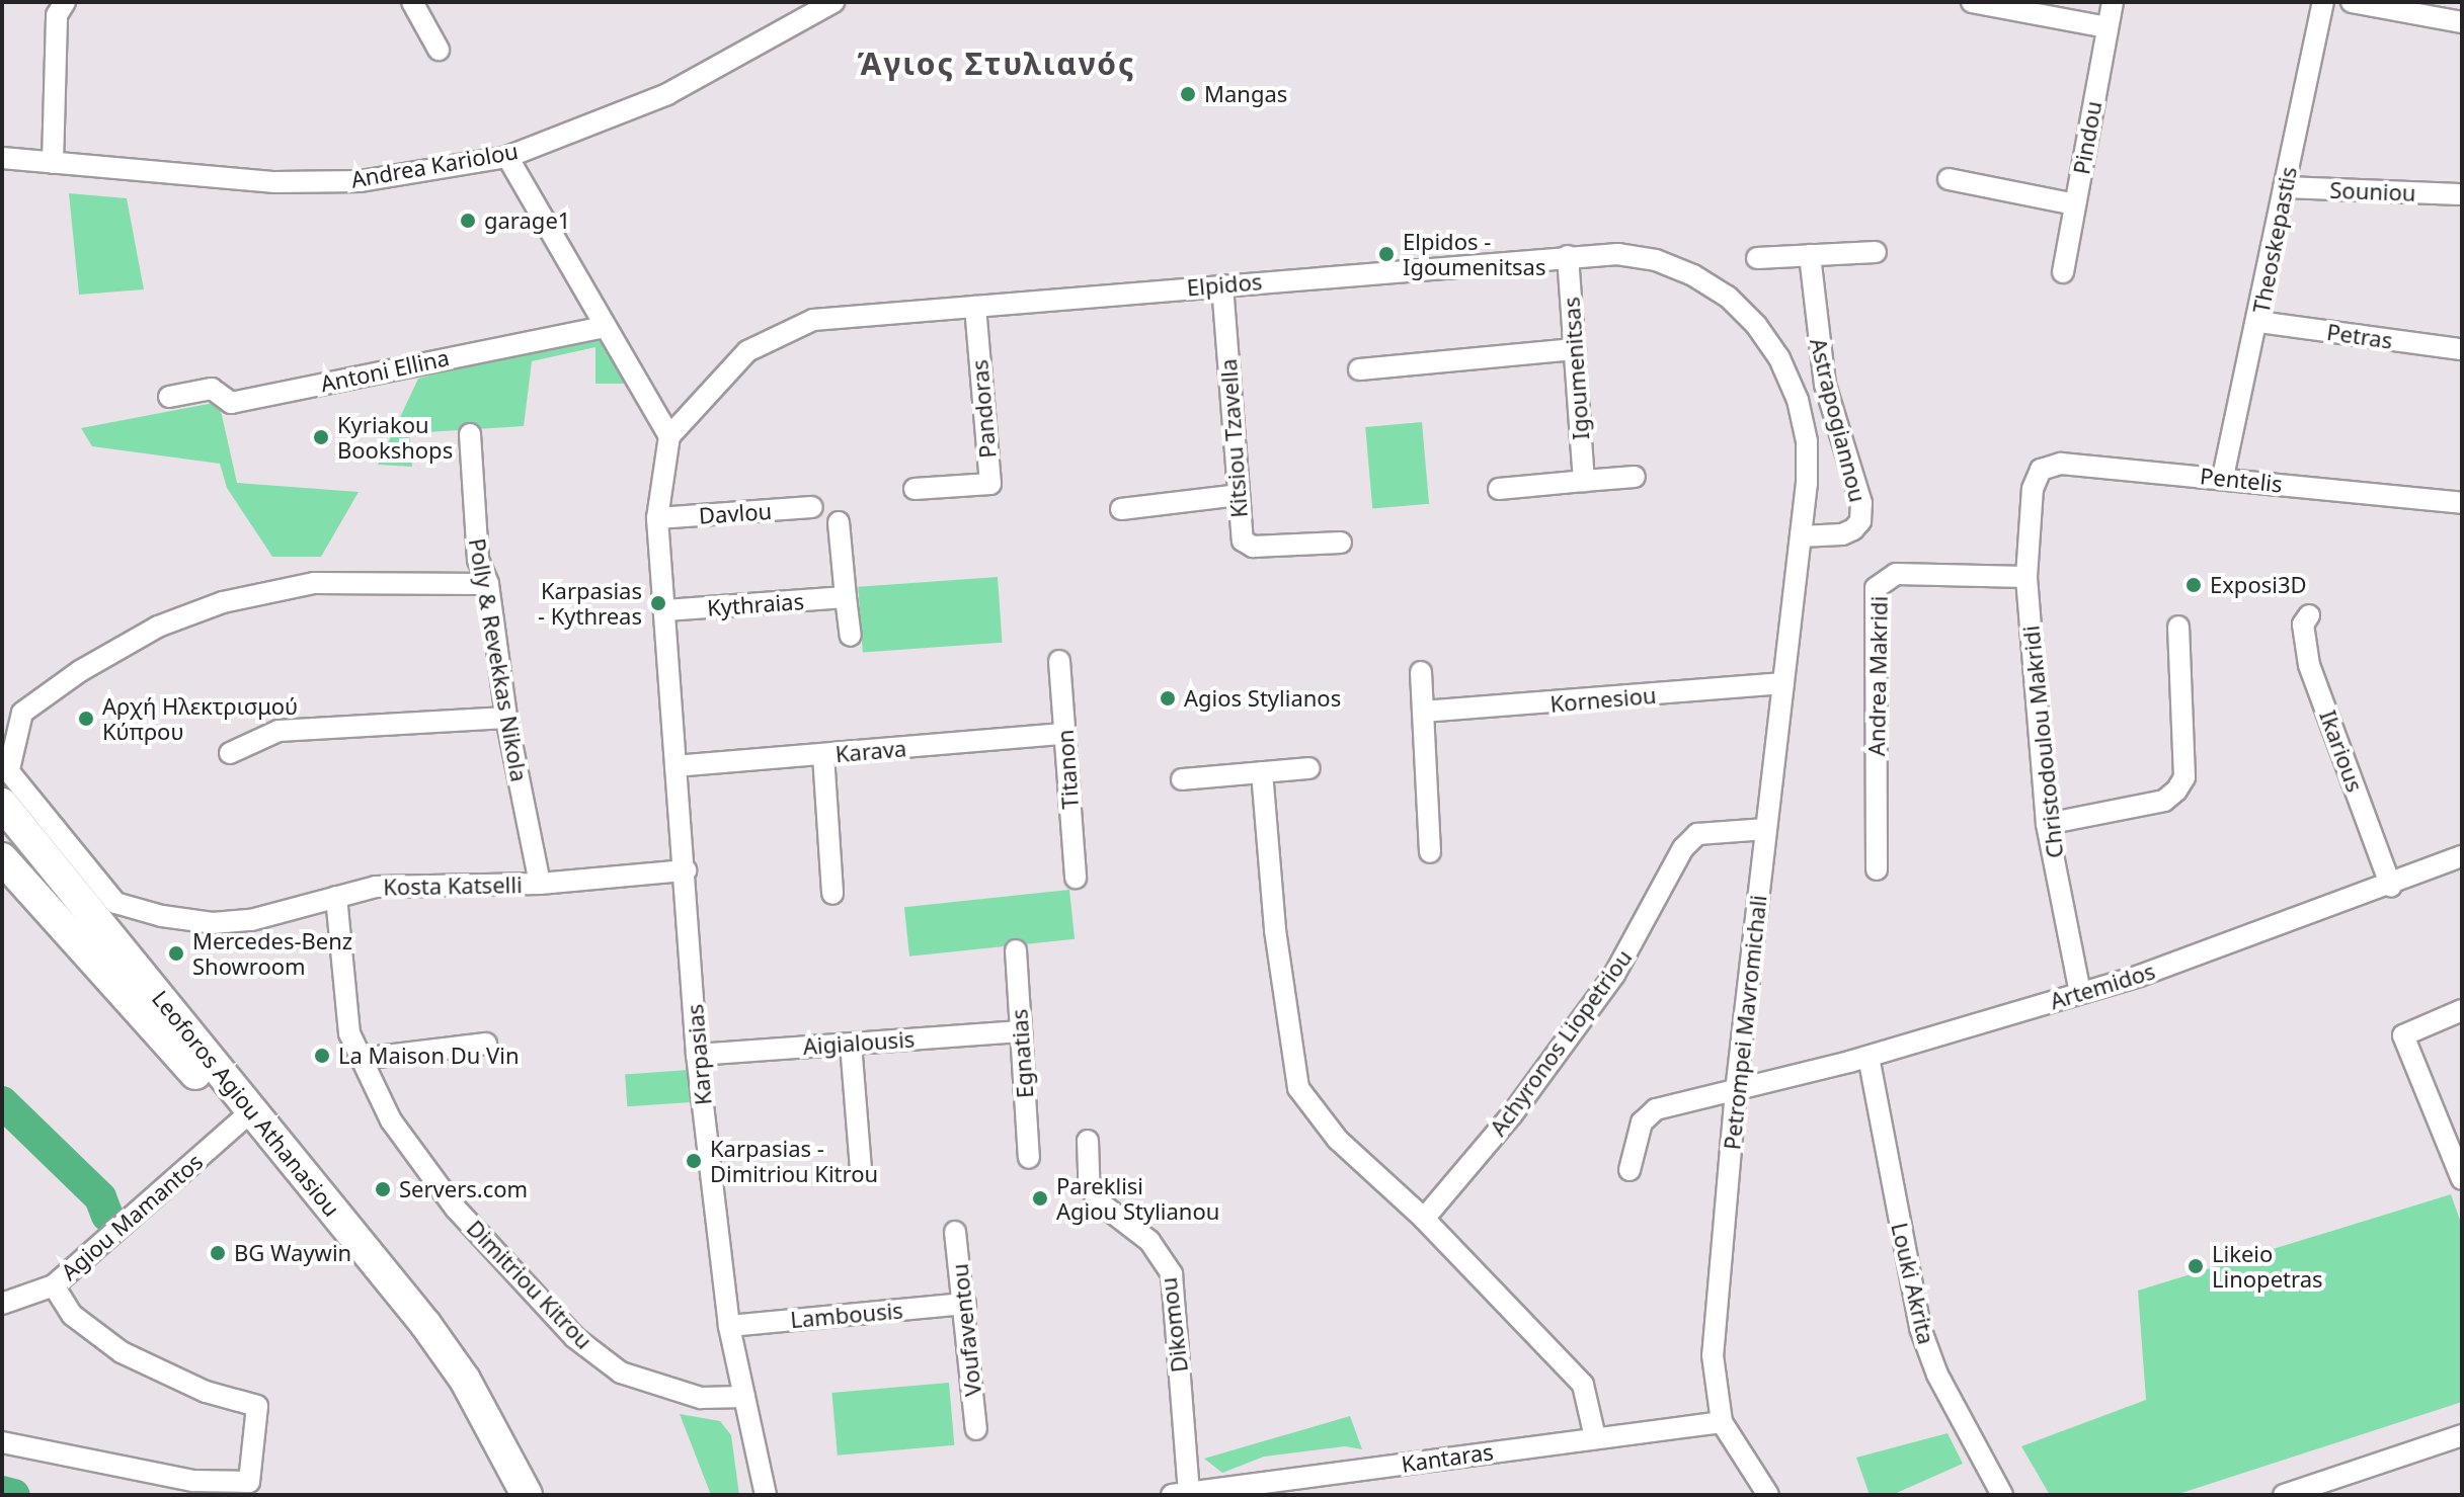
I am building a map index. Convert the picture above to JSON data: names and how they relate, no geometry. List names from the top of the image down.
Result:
{
  "streets": {
    "main road": ["Leoforos Agiou Athanasiou"],
    "street": [
      "Pindou",
      "Andrea Kariolou",
      "Souniou",
      "Theoskepastis",
      "Elpidos",
      "Petras",
      "Igoumenitsas",
      "Antoni Ellina",
      "Pandoras",
      "Astrapogiannou",
      "Kitsiou Tzavella",
      "Pentelis",
      "Davlou",
      "Kythraias",
      "Polly & Revekkas Nikola",
      "Andrea Makridi",
      "Kornesiou",
      "Christodoulou Makridi",
      "Karava",
      "Ikarious",
      "Titanon",
      "Kosta Katselli",
      "Artemidos",
      "Petrompei Mavromichali",
      "Aigialousis",
      "Achyronos Liopetriou",
      "Egnatias",
      "Karpasias",
      "Agiou Mamantos",
      "Louki Akrita",
      "Dimitriou Kitrou",
      "Lambousis",
      "Dikomou",
      "Voufaventou",
      "Kantaras"
    ]
  },
  "crossings": [
    ["Souniou", "Theoskepastis"],
    ["Theoskepastis", "Petras"],
    ["Theoskepastis", "Pentelis"],
    ["Elpidos", "Igoumenitsas"],
    ["Elpidos", "Pandoras"],
    ["Elpidos", "Astrapogiannou"],
    ["Elpidos", "Kitsiou Tzavella"],
    ["Elpidos", "Petrompei Mavromichali"],
    ["Astrapogiannou", "Petrompei Mavromichali"],
    ["Pentelis", "Christodoulou Makridi"],
    ["Kythraias", "Karpasias"],
    ["Polly & Revekkas Nikola", "Kosta Katselli"],
    ["Andrea Makridi", "Christodoulou Makridi"],
    ["Kornesiou", "Petrompei Mavromichali"],
    ["Christodoulou Makridi", "Artemidos"],
    ["Karava", "Titanon"],
    ["Karava", "Karpasias"],
    ["Ikarious", "Artemidos"],
    ["Kosta Katselli", "Karpasias"],
    ["Kosta Katselli", "Dimitriou Kitrou"],
    ["Artemidos", "Petrompei Mavromichali"],
    ["Artemidos", "Louki Akrita"],
    ["Petrompei Mavromichali", "Achyronos Liopetriou"],
    ["Petrompei Mavromichali", "Kantaras"],
    ["Aigialousis", "Egnatias"],
    ["Aigialousis", "Karpasias"],
    ["Karpasias", "Dimitriou Kitrou"],
    ["Karpasias", "Lambousis"],
    ["Leoforos Agiou Athanasiou", "Agiou Mamantos"],
    ["Lambousis", "Voufaventou"],
    ["Dikomou", "Kantaras"]
  ],
  "districts": ["Άγιος Στυλιανός"],
  "places": [
    "Mangas",
    "garage1",
    "Elpidos - Igoumenitsas",
    "Kyriakou Bookshops",
    "Exposi3D",
    "Karpasias - Kythreas",
    "Agios Stylianos",
    "Αρχή Ηλεκτρισμού Κύπρου",
    "Mercedes-Benz Showroom",
    "La Maison Du Vin",
    "Karpasias - Dimitriou Kitrou",
    "Servers.com",
    "Pareklisi Agiou Stylianou",
    "BG Waywin",
    "Likeio Linopetras"
  ]
}
